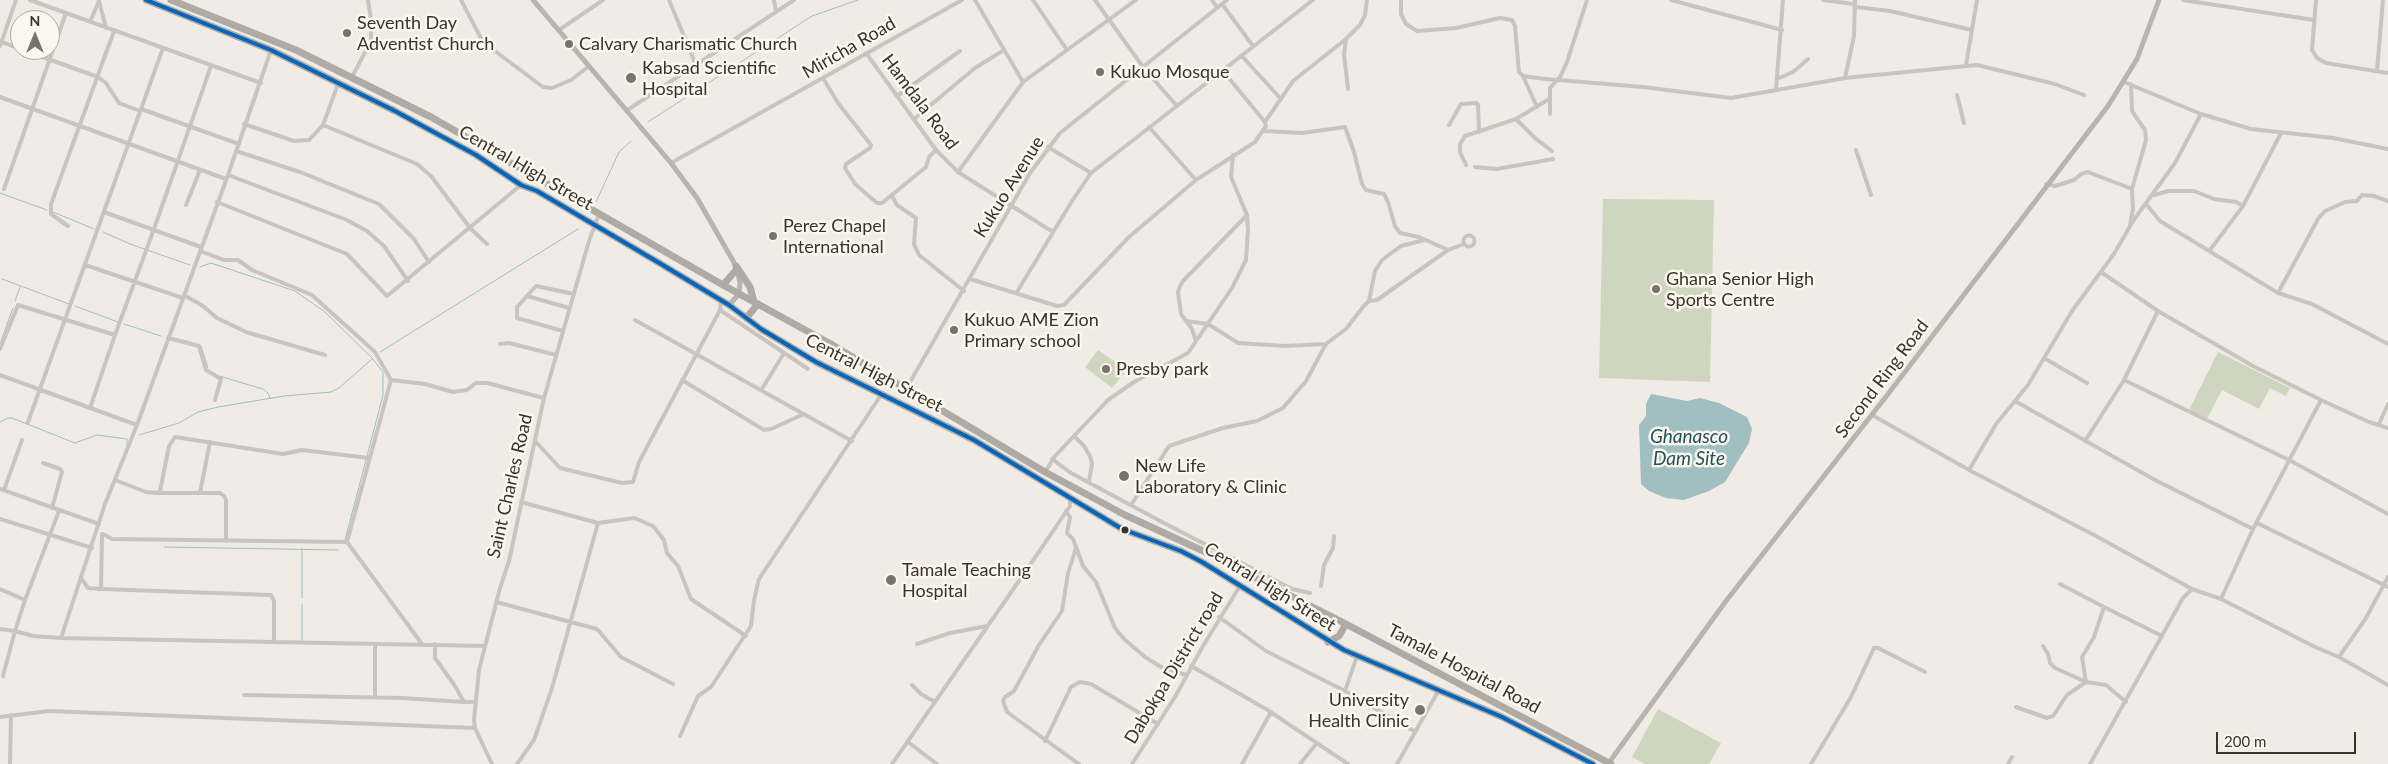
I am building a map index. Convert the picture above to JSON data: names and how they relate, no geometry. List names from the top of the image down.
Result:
{
  "streets": {
    "highway": ["Central High Street", "Tamale Hospital Road"],
    "street": [
      "Miricha Road",
      "Hamdala Road",
      "Kukuo Avenue",
      "Second Ring Road",
      "Saint Charles Road",
      "Dabokpa District road"
    ]
  },
  "crossings": [
    ["Miricha Road", "Hamdala Road"],
    ["Hamdala Road", "Kukuo Avenue"],
    ["Central High Street", "Kukuo Avenue"],
    ["Central High Street", "Saint Charles Road"],
    ["Central High Street", "Dabokpa District road"],
    ["Central High Street", "Tamale Hospital Road"],
    ["Second Ring Road", "Tamale Hospital Road"]
  ],
  "water": ["Ghanasco Dam Site"],
  "places": [
    "Seventh Day Adventist Church",
    "Calvary Charismatic Church",
    "Kukuo Mosque",
    "Kabsad Scientific Hospital",
    "Perez Chapel International",
    "Ghana Senior High Sports Centre",
    "Kukuo AME Zion Primary school",
    "Presby park",
    "New Life Laboratory & Clinic",
    "Tamale Teaching Hospital",
    "University Health Clinic"
  ],
  "scale_bar": "200 m",
  "north": "top"
}
